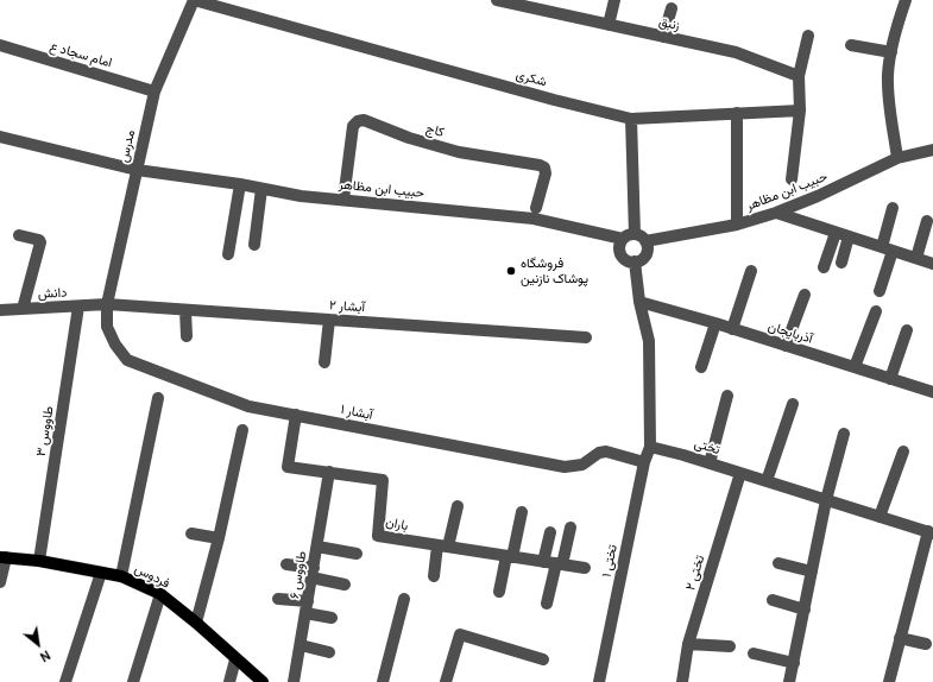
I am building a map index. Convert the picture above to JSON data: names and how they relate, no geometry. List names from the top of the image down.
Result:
{
  "streets": {
    "main road": ["فردوس"],
    "street": [
      "زنبق",
      "امام سجاد ع",
      "شکری",
      "کاج",
      "مدرس",
      "حبیب ابن مظاهر",
      "دانش",
      "آبشار ۲",
      "آذربایجان",
      "آبشار ۱",
      "طاووس ۳",
      "تختی",
      "باران",
      "تختی ۱",
      "تختی ۲",
      "طاووس ۶"
    ]
  },
  "crossings": [
    ["امام سجاد ع", "مدرس"],
    ["شکری", "مدرس"],
    ["کاج", "حبیب ابن مظاهر"],
    ["مدرس", "حبیب ابن مظاهر"],
    ["مدرس", "دانش"],
    ["مدرس", "آبشار ۲"],
    ["مدرس", "آبشار ۱"],
    ["دانش", "آبشار ۲"],
    ["دانش", "آبشار ۱"],
    ["دانش", "طاووس ۳"],
    ["آبشار ۲", "آبشار ۱"],
    ["آبشار ۱", "باران"],
    ["آبشار ۱", "تختی ۱"],
    ["طاووس ۳", "فردوس"],
    ["تختی", "تختی ۱"],
    ["تختی", "تختی ۲"],
    ["باران", "طاووس ۶"]
  ],
  "places": ["فروشگاه پوشاک نازنین"],
  "north": "bottom right"
}
